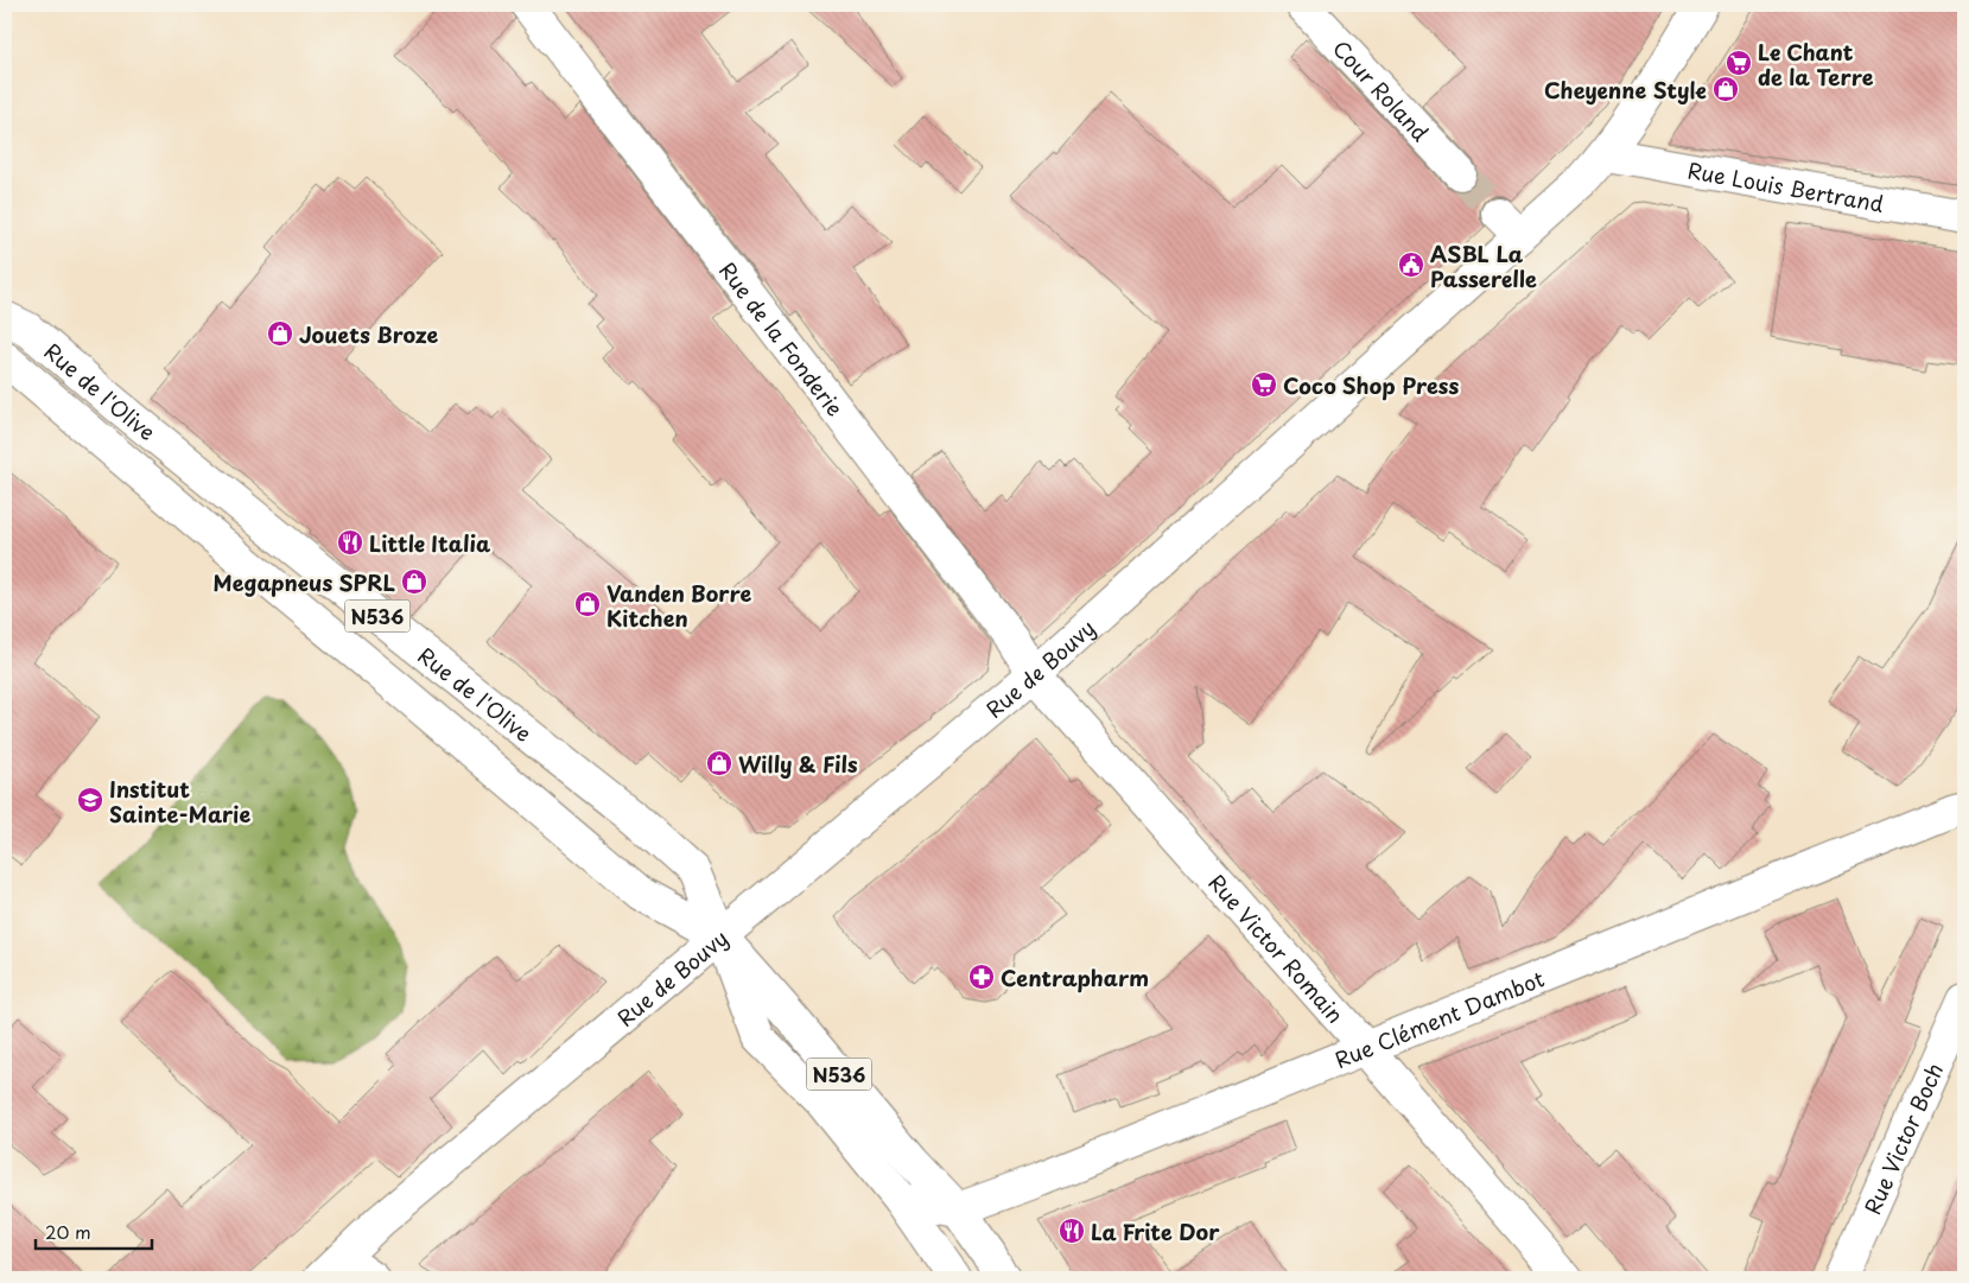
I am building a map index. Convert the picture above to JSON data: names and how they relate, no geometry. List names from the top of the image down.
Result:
{
  "streets": {
    "street": [
      "Cour Roland",
      "Rue Louis Bertrand",
      "Rue de la Fonderie",
      "Rue de l'Olive",
      "N536",
      "Rue de Bouvy",
      "Rue Victor Romain",
      "Rue Clément Dambot",
      "Rue Victor Boch"
    ]
  },
  "crossings": [
    ["Rue Louis Bertrand", "Rue de Bouvy"],
    ["Rue de la Fonderie", "Rue de Bouvy"],
    ["Rue de la Fonderie", "Rue Victor Romain"],
    ["Rue de l'Olive", "N536"],
    ["Rue de l'Olive", "Rue de Bouvy"],
    ["Rue de l'Olive", "Rue Clément Dambot"],
    ["N536", "Rue Clément Dambot"],
    ["Rue de Bouvy", "Rue Victor Romain"],
    ["Rue Victor Romain", "Rue Clément Dambot"]
  ],
  "places": {
    "supermarket": ["Le Chant de la Terre", "Coco Shop Press"],
    "shop": [
      "Cheyenne Style",
      "Jouets Broze",
      "Megapneus SPRL",
      "Vanden Borre Kitchen",
      "Willy & Fils"
    ],
    "public building": ["ASBL La Passerelle"],
    "restaurant": ["Little Italia", "La Frite Dor"],
    "school or university": ["Institut Sainte-Marie"],
    "pharmacy": ["Centrapharm"]
  },
  "scale_bar": "20 m"
}
